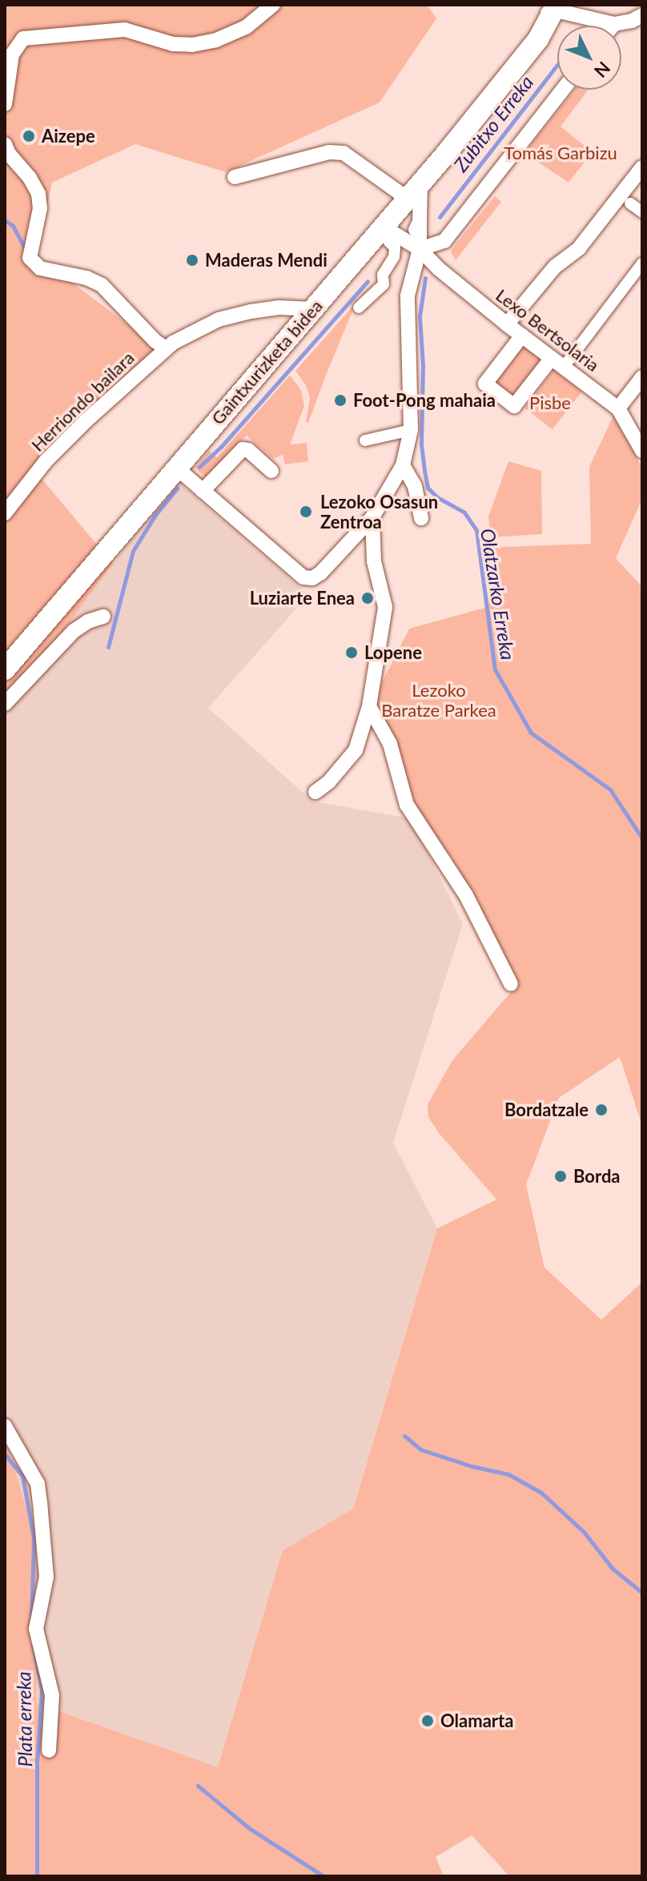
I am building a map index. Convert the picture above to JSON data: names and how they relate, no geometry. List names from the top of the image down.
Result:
{
  "streets": {
    "main road": ["Gaintxurizketa bidea"],
    "street": ["Lexo Bertsolaria", "Herriondo bailara"]
  },
  "crossings": [
    ["Lexo Bertsolaria", "Gaintxurizketa bidea"],
    ["Gaintxurizketa bidea", "Herriondo bailara"]
  ],
  "water": ["Zubitxo Erreka", "Olatzarko Erreka", "Plata erreka"],
  "parks": ["Tomás Garbizu", "Pisbe", "Lezoko Baratze Parkea"],
  "places": [
    "Aizepe",
    "Maderas Mendi",
    "Foot-Pong mahaia",
    "Lezoko Osasun Zentroa",
    "Luziarte Enea",
    "Lopene",
    "Bordatzale",
    "Borda",
    "Olamarta"
  ],
  "north": "bottom right"
}
